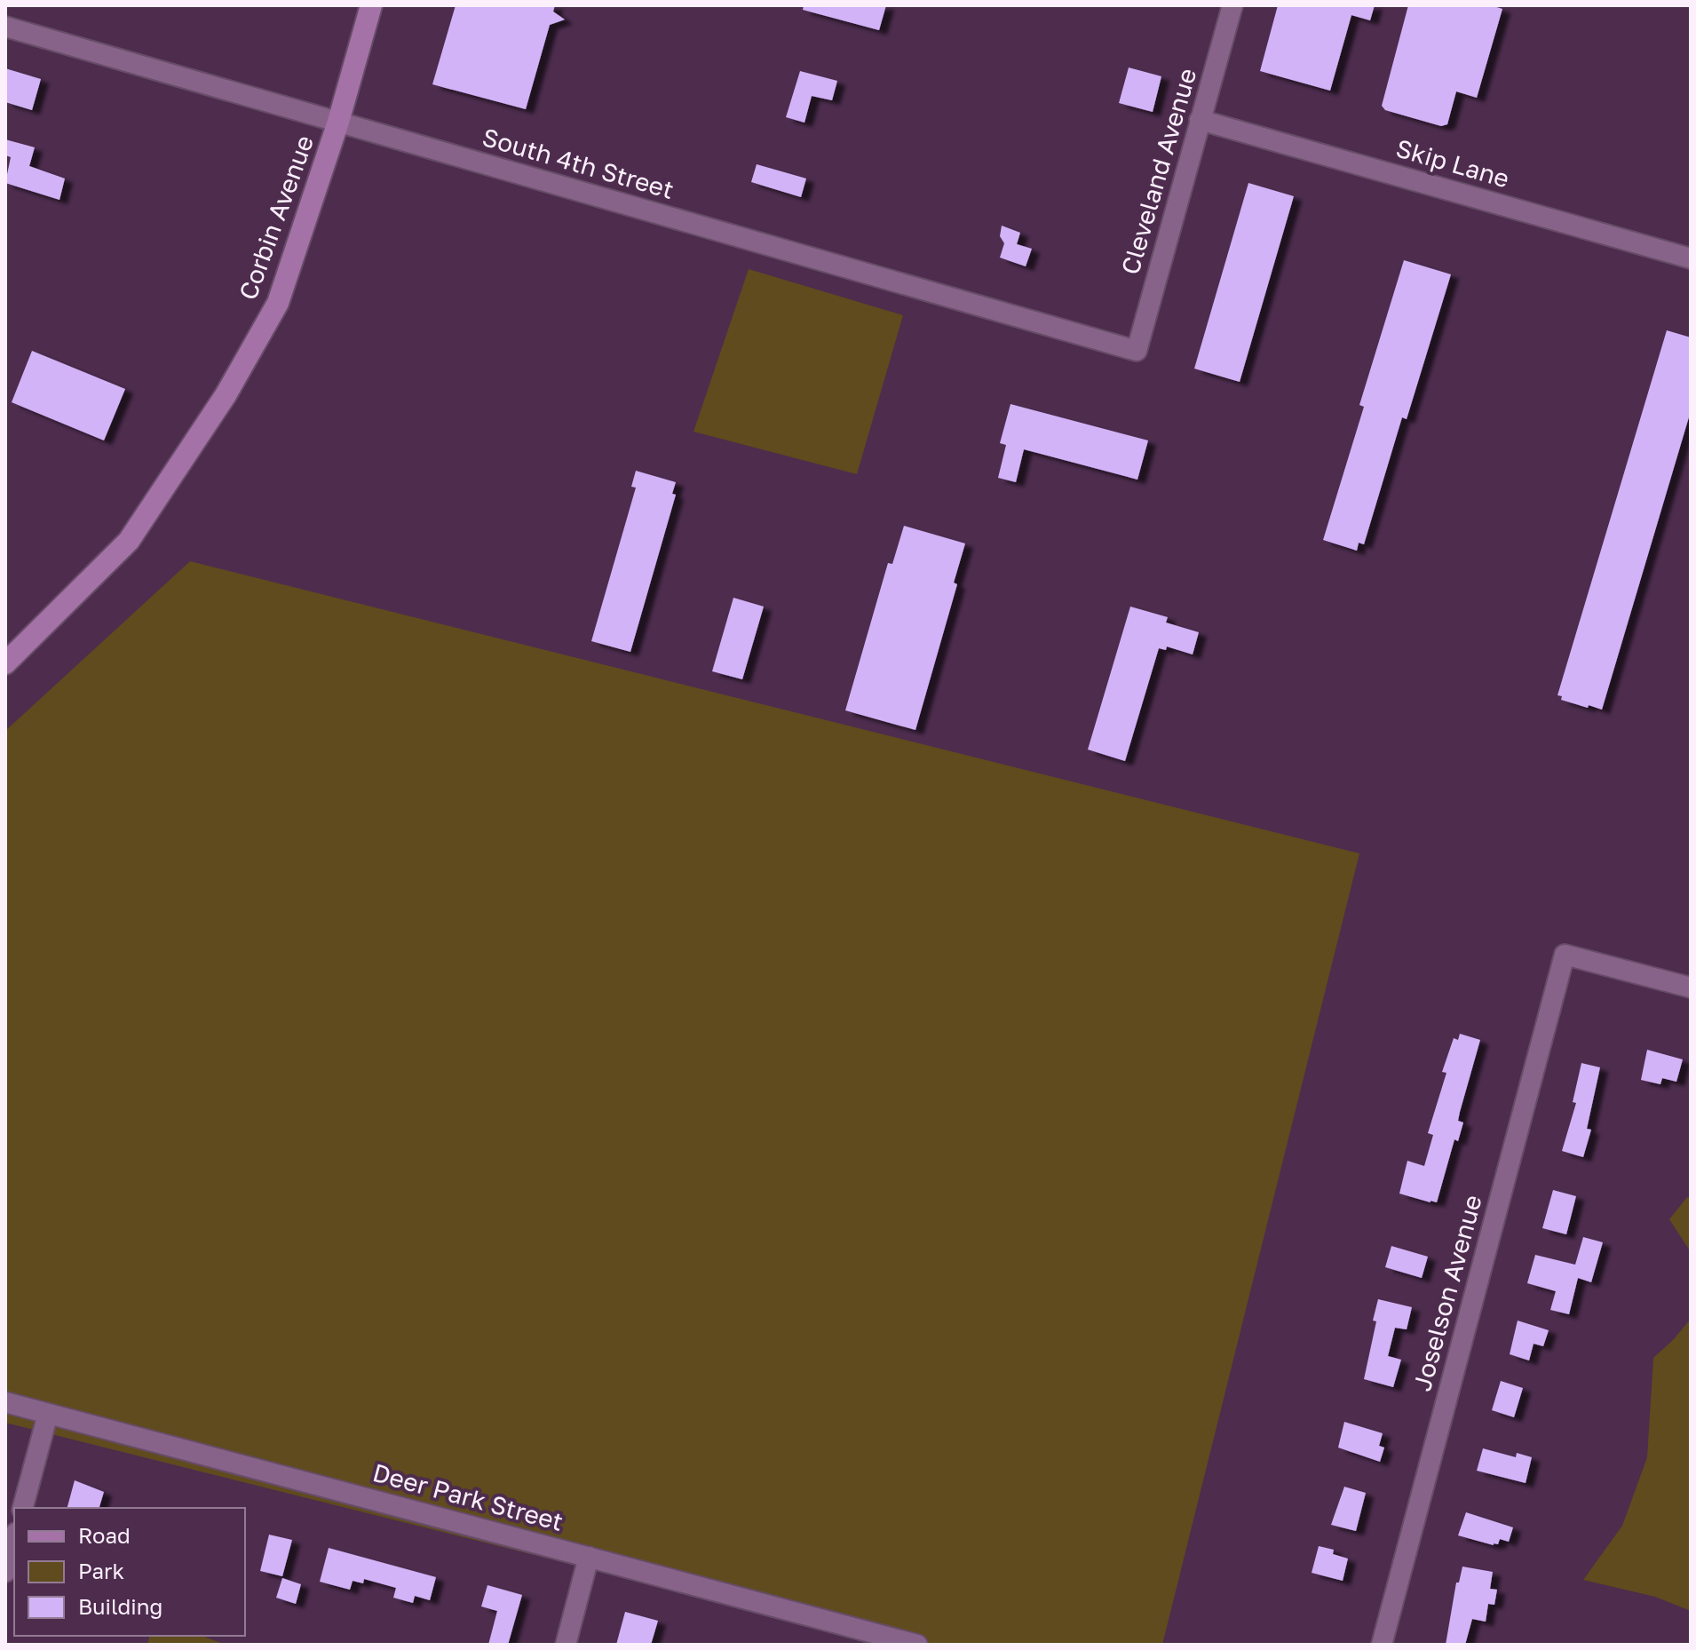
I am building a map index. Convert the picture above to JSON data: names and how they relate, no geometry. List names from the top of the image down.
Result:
{
  "streets": {
    "street": [
      "South 4th Street",
      "Skip Lane",
      "Cleveland Avenue",
      "Corbin Avenue",
      "Joselson Avenue",
      "Deer Park Street"
    ]
  },
  "crossings": [
    ["South 4th Street", "Cleveland Avenue"],
    ["South 4th Street", "Corbin Avenue"],
    ["Skip Lane", "Cleveland Avenue"]
  ],
  "legend": ["Road", "Park", "Building"]
}
